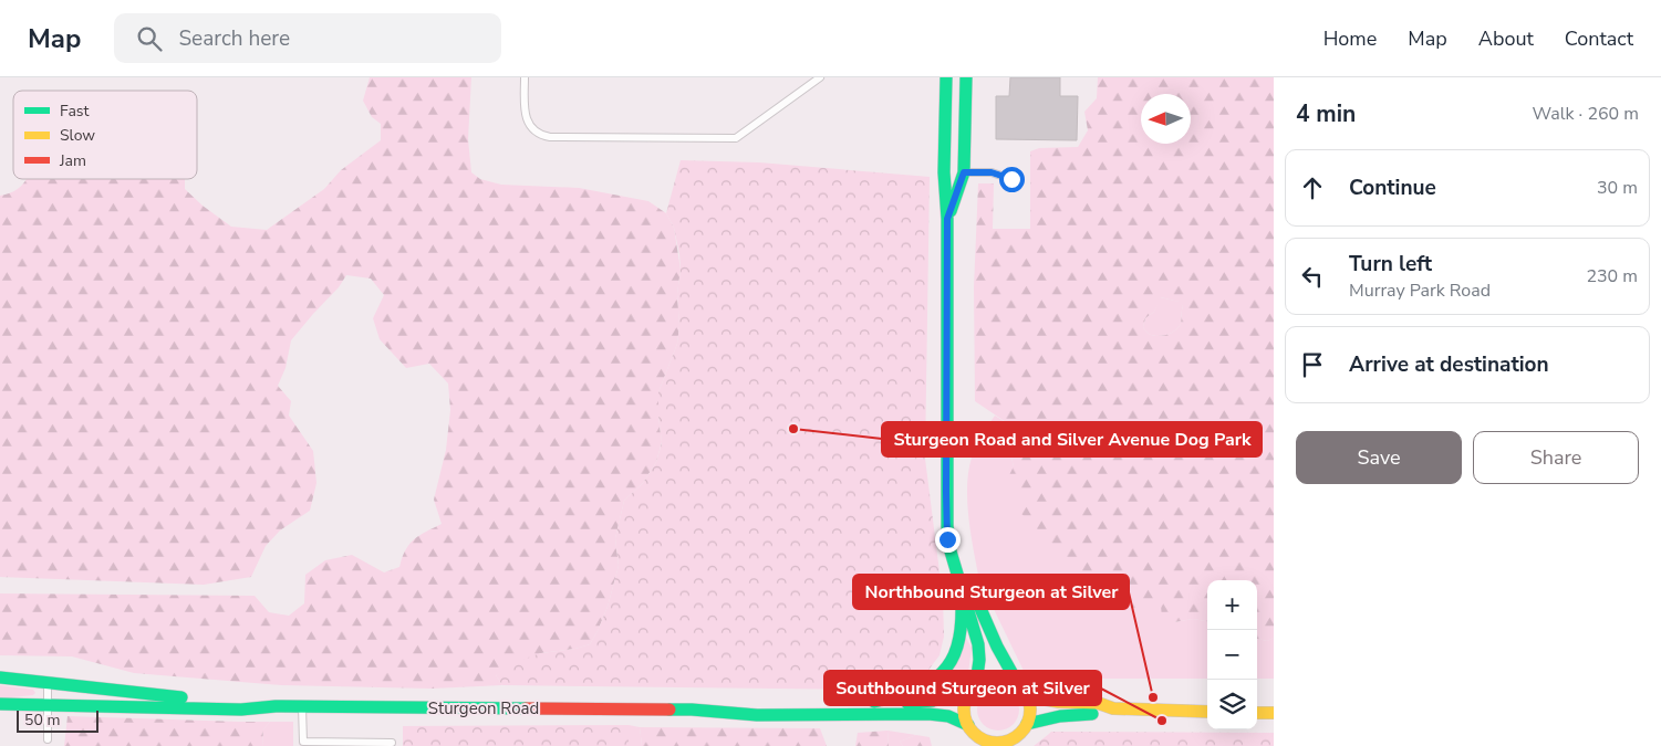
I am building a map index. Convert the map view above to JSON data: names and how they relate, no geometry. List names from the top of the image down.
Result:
{
  "streets": {
    "main road": ["Sturgeon Road"]
  },
  "places": ["Sturgeon Road and Silver Avenue Dog Park", "Northbound Sturgeon at Silver", "Southbound Sturgeon at Silver"],
  "legend": ["Fast", "Slow", "Jam"],
  "scale_bar": "50 m",
  "north": "left",
  "page": {
    "header": "Map",
    "search": "Search here",
    "nav": [
      "Home",
      "Map",
      "About",
      "Contact"
    ],
    "heading": ["4 min", "Walk · 260 m"],
    "list": [
      ["Continue", "30 m"],
      ["Turn left", "Murray Park Road", "230 m"],
      "Arrive at destination"
    ],
    "buttons": ["Save", "Share"],
    "map_buttons": ["+", "−"],
    "scale": "50 m"
  }
}
